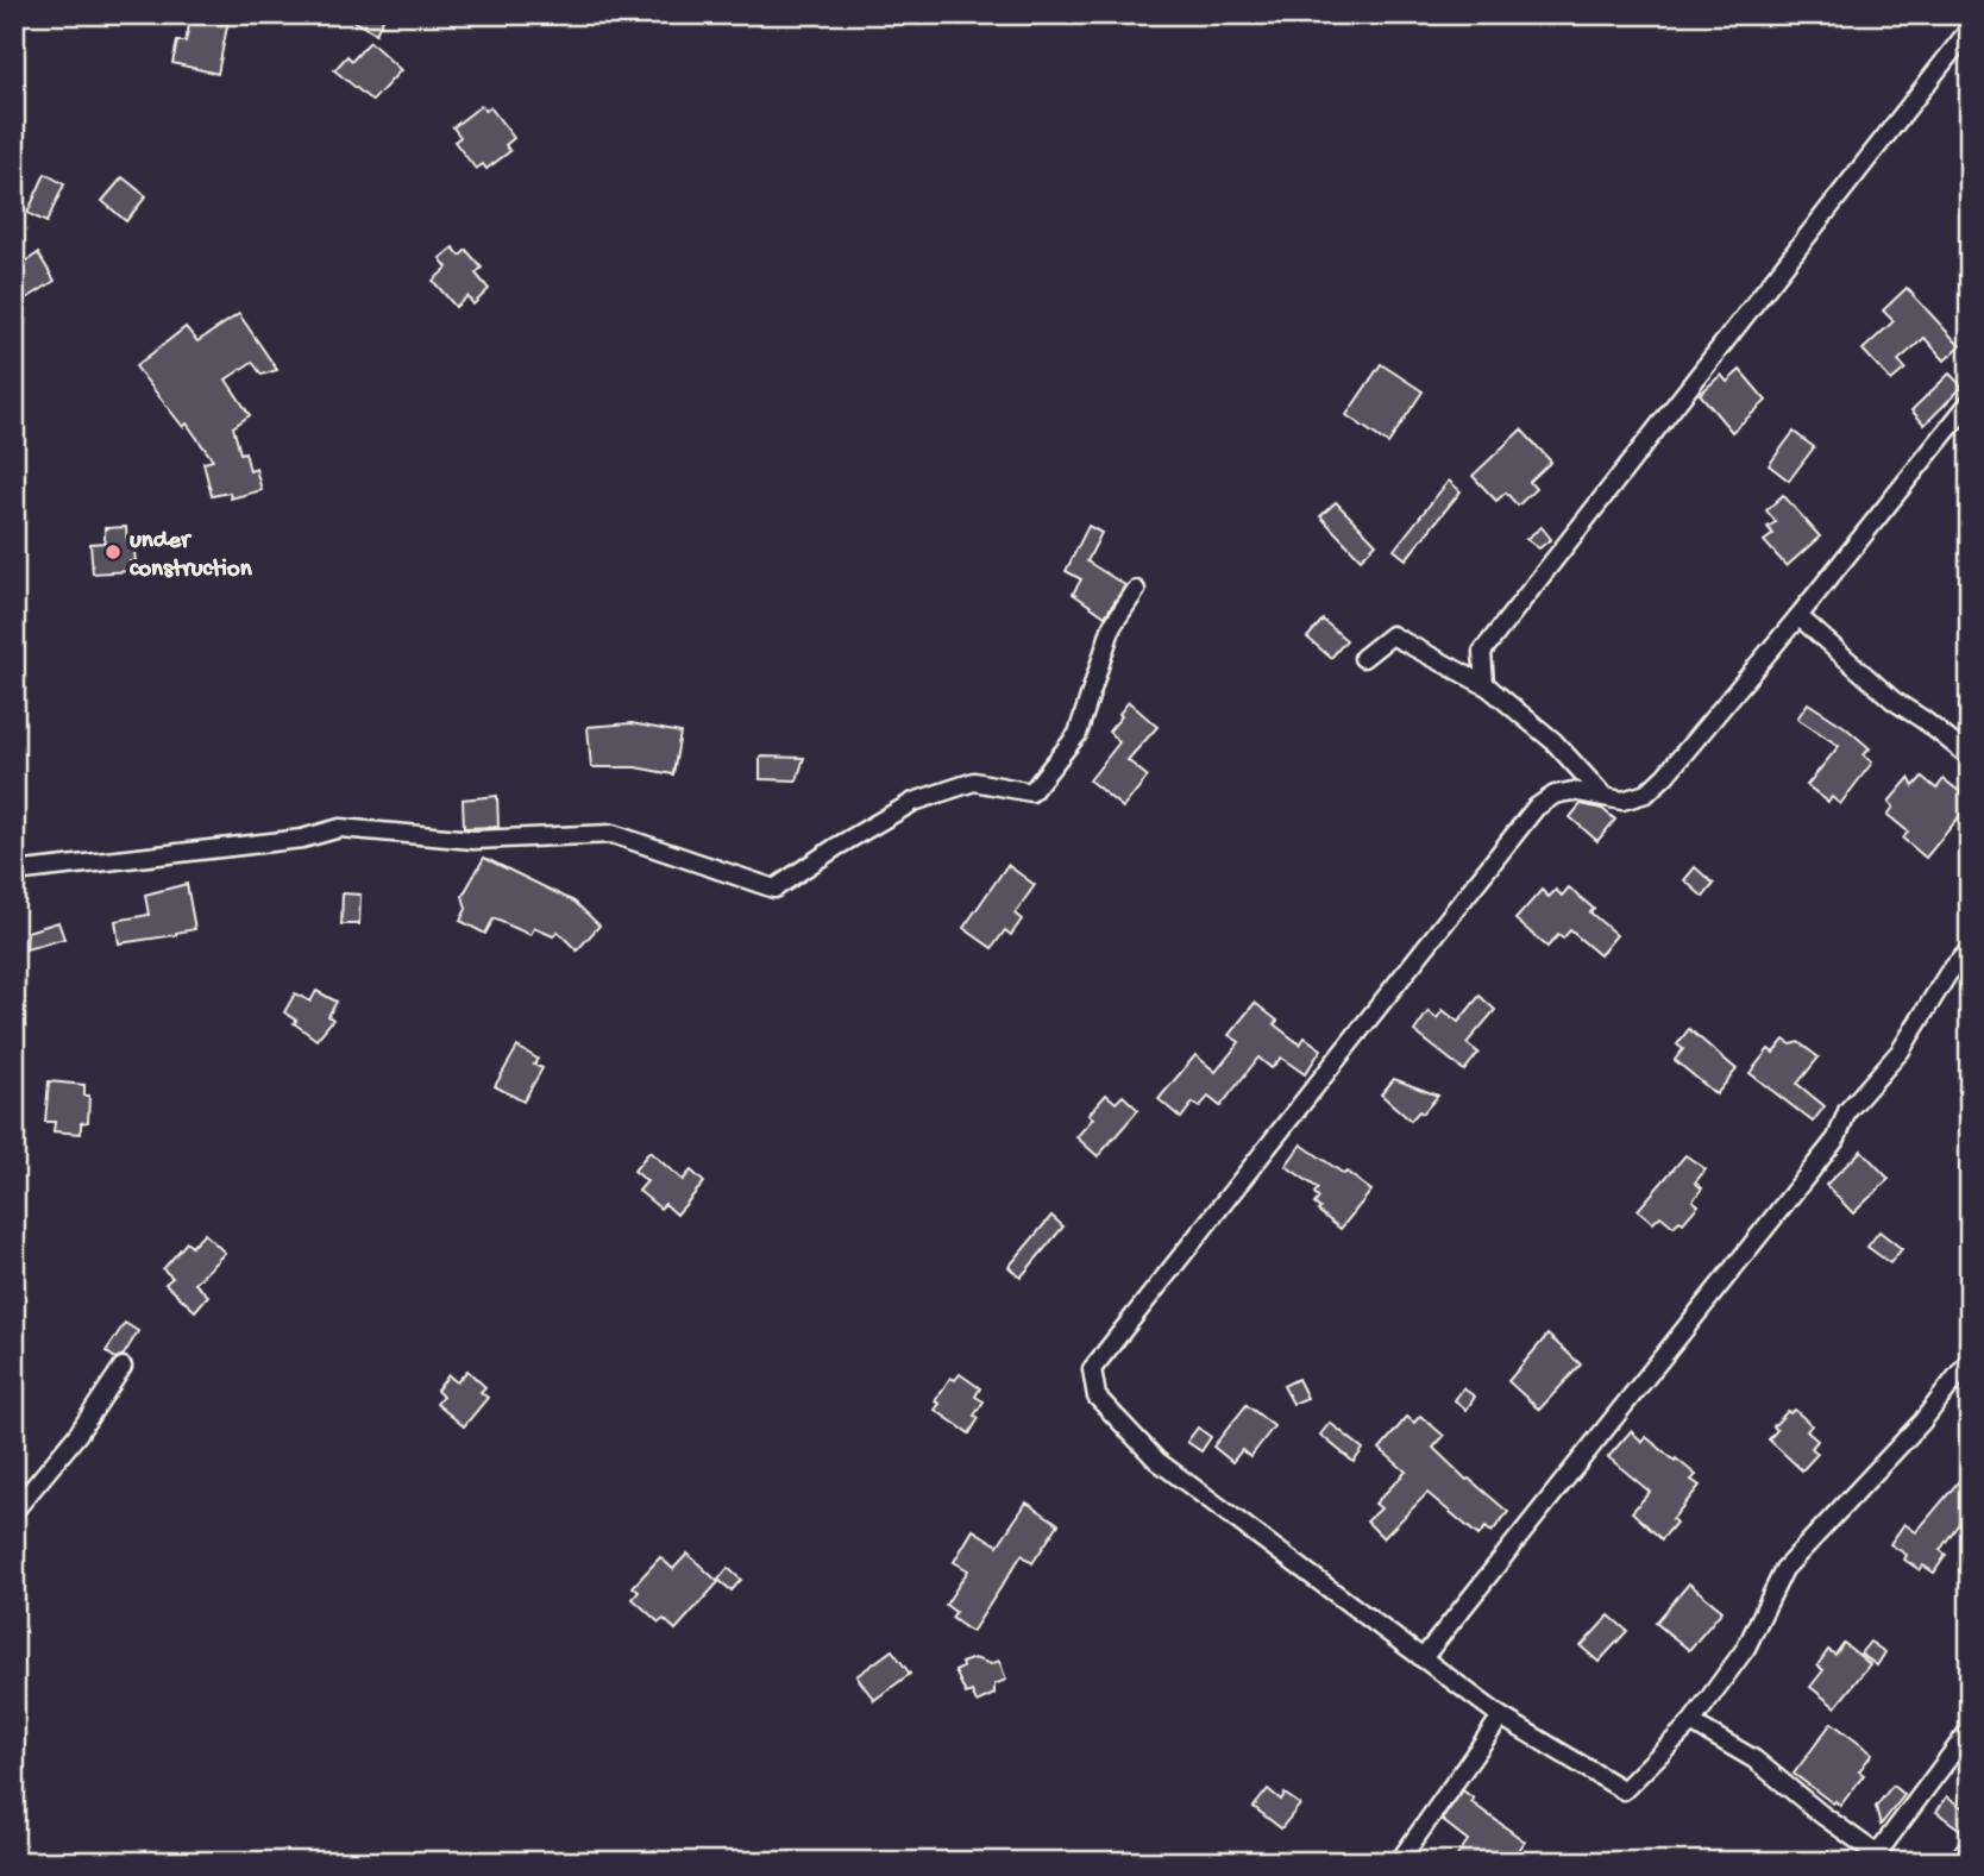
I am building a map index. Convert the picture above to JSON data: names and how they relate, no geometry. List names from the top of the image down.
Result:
{
  "places": ["under construction"]
}
